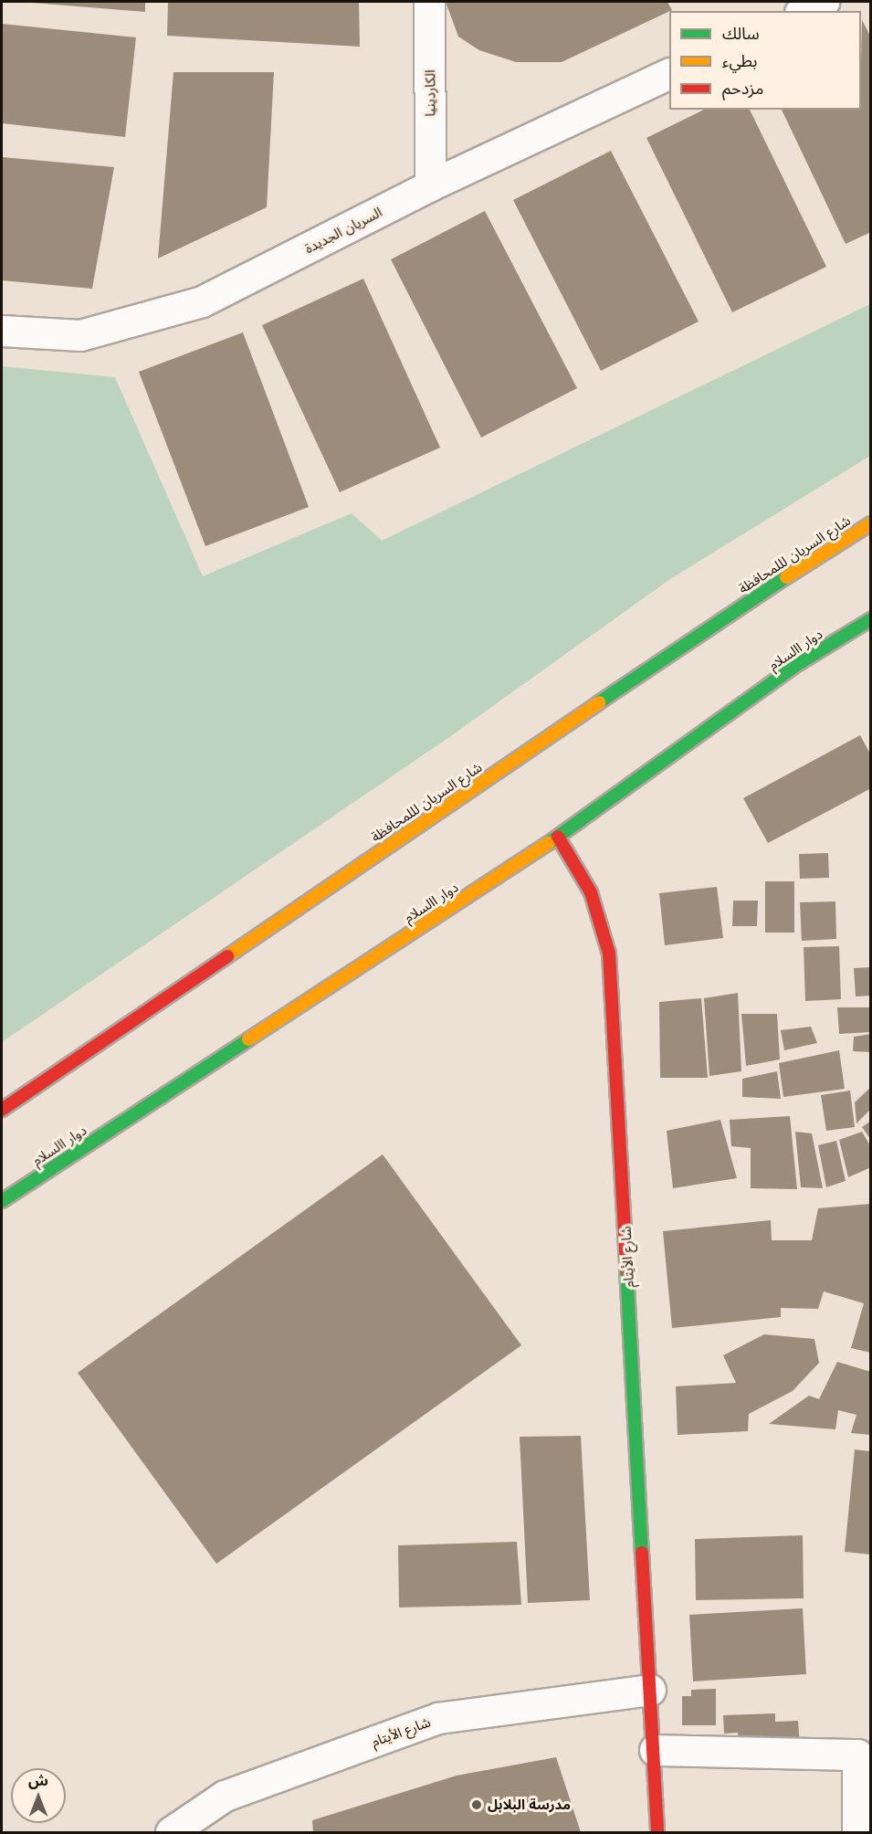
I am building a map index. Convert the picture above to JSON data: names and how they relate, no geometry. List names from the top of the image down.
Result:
{
  "streets": {
    "main road": ["شارع السريان لللمحافظة", "دوار االسلام", "شارع الأيتام"],
    "street": ["الكاردينيا", "السريان الجديدة"]
  },
  "crossings": [
    ["الكاردينيا", "السريان الجديدة"],
    ["دوار االسلام", "شارع الأيتام"]
  ],
  "places": ["مدرسة البلابل"],
  "legend": ["سالك", "بطيء", "مزدحم"],
  "north": "top"
}
